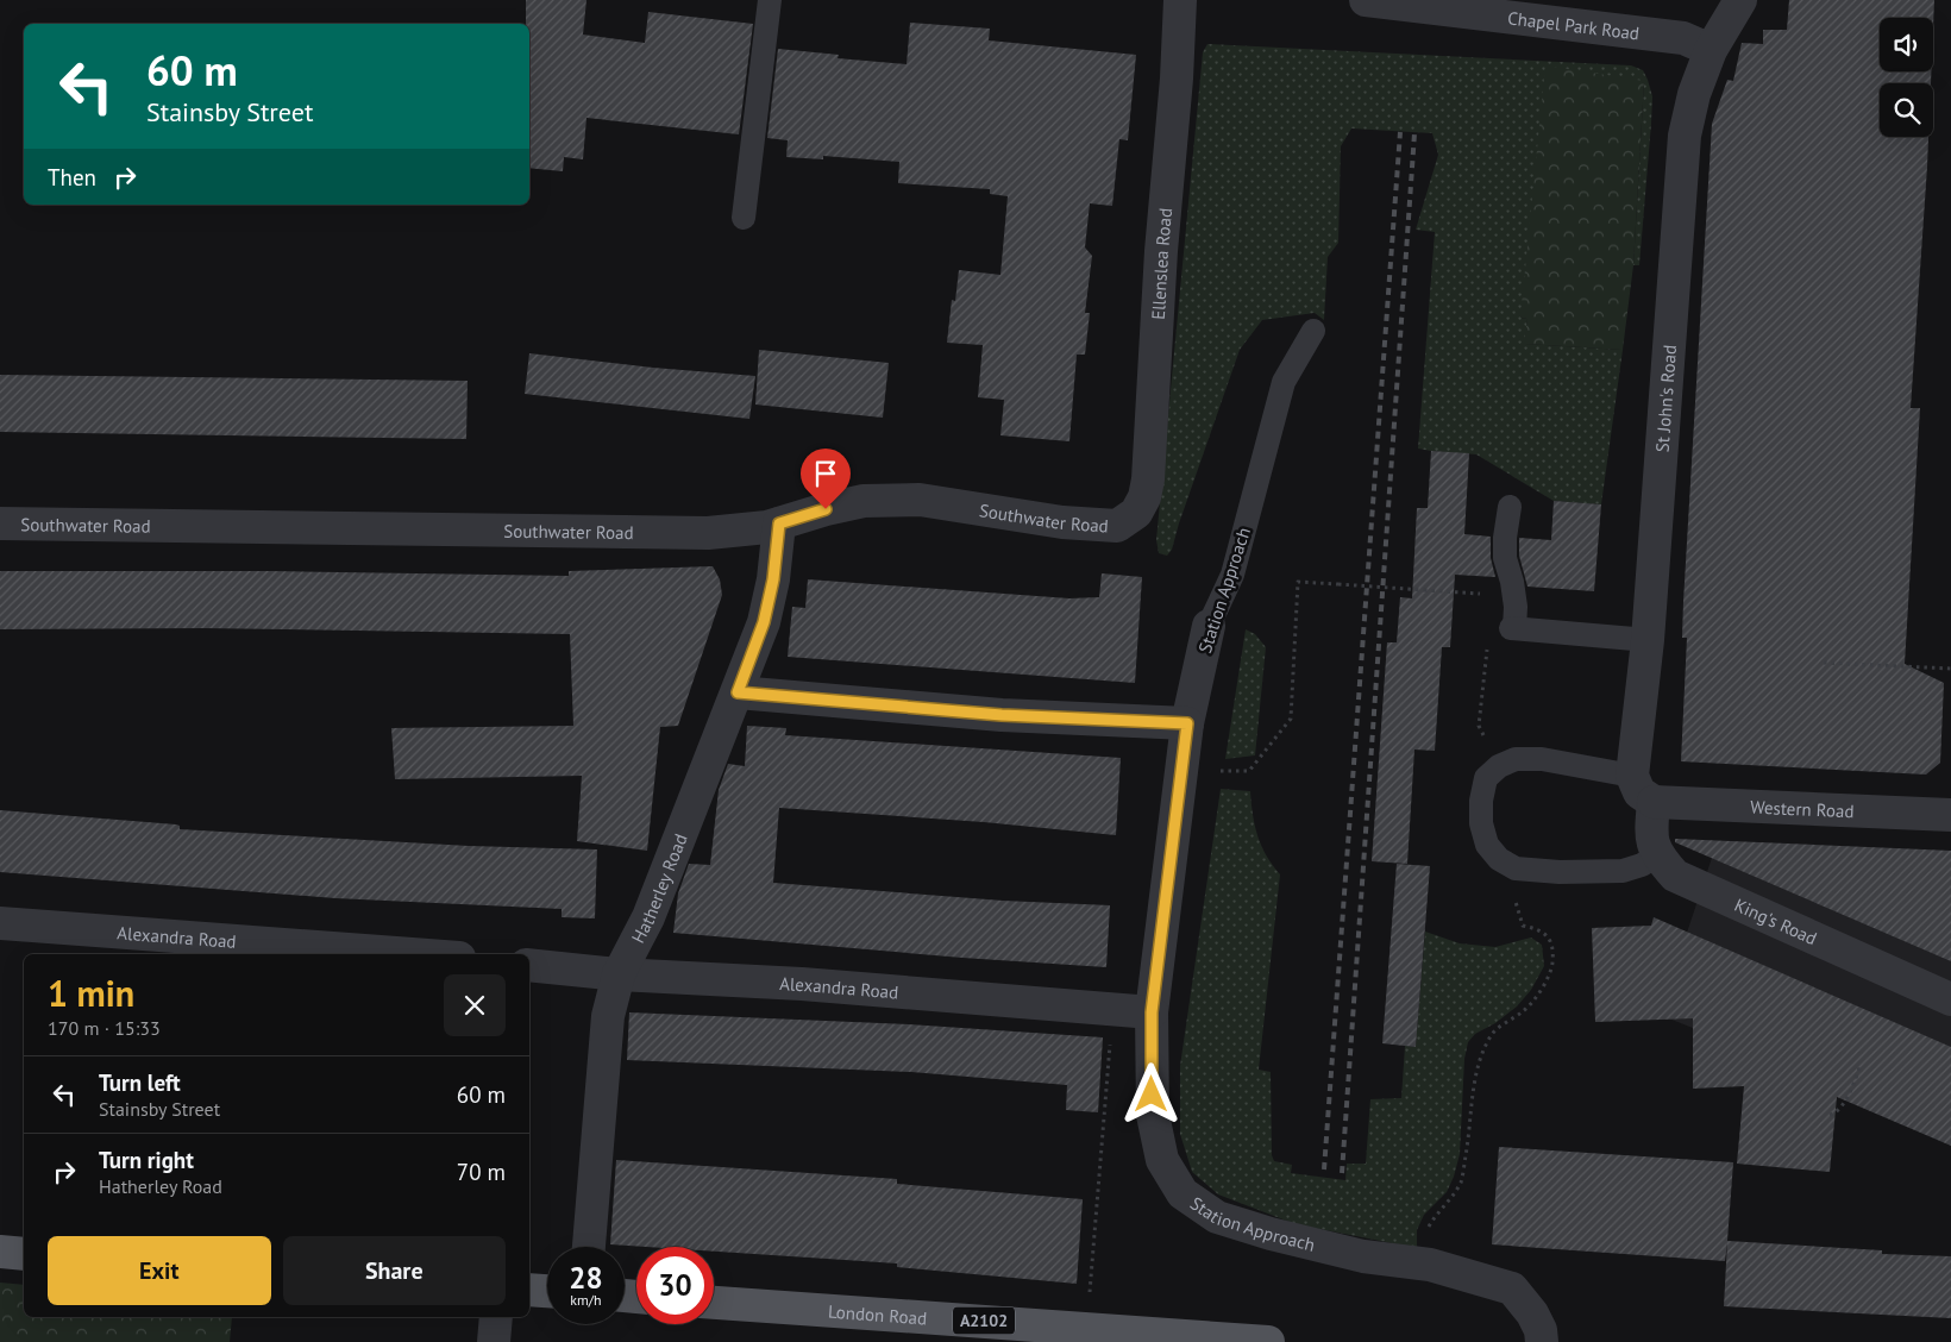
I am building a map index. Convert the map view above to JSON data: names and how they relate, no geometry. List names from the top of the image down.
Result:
{
  "streets": {
    "main road": ["London Road", "A2102"],
    "street": [
      "Chapel Park Road",
      "Ellenslea Road",
      "St John's Road",
      "Southwater Road",
      "Station Approach",
      "Western Road",
      "Hatherley Road",
      "King's Road",
      "Alexandra Road"
    ]
  },
  "crossings": [
    ["Chapel Park Road", "St John's Road"],
    ["Ellenslea Road", "Southwater Road"],
    ["Southwater Road", "Hatherley Road"],
    ["Station Approach", "Alexandra Road"],
    ["Hatherley Road", "Alexandra Road"]
  ],
  "page": {
    "turn": ["60 m", "Stainsby Street"],
    "then": "Then",
    "heading": ["1 min", "170 m · 15:33"],
    "list": [
      {
        "name": "Turn left",
        "note": "Stainsby Street",
        "value": "60 m"
      },
      {
        "name": "Turn right",
        "note": "Hatherley Road",
        "value": "70 m"
      }
    ],
    "buttons": ["Exit", "Share"],
    "speed": "28 km/h",
    "limit": "30"
  }
}
